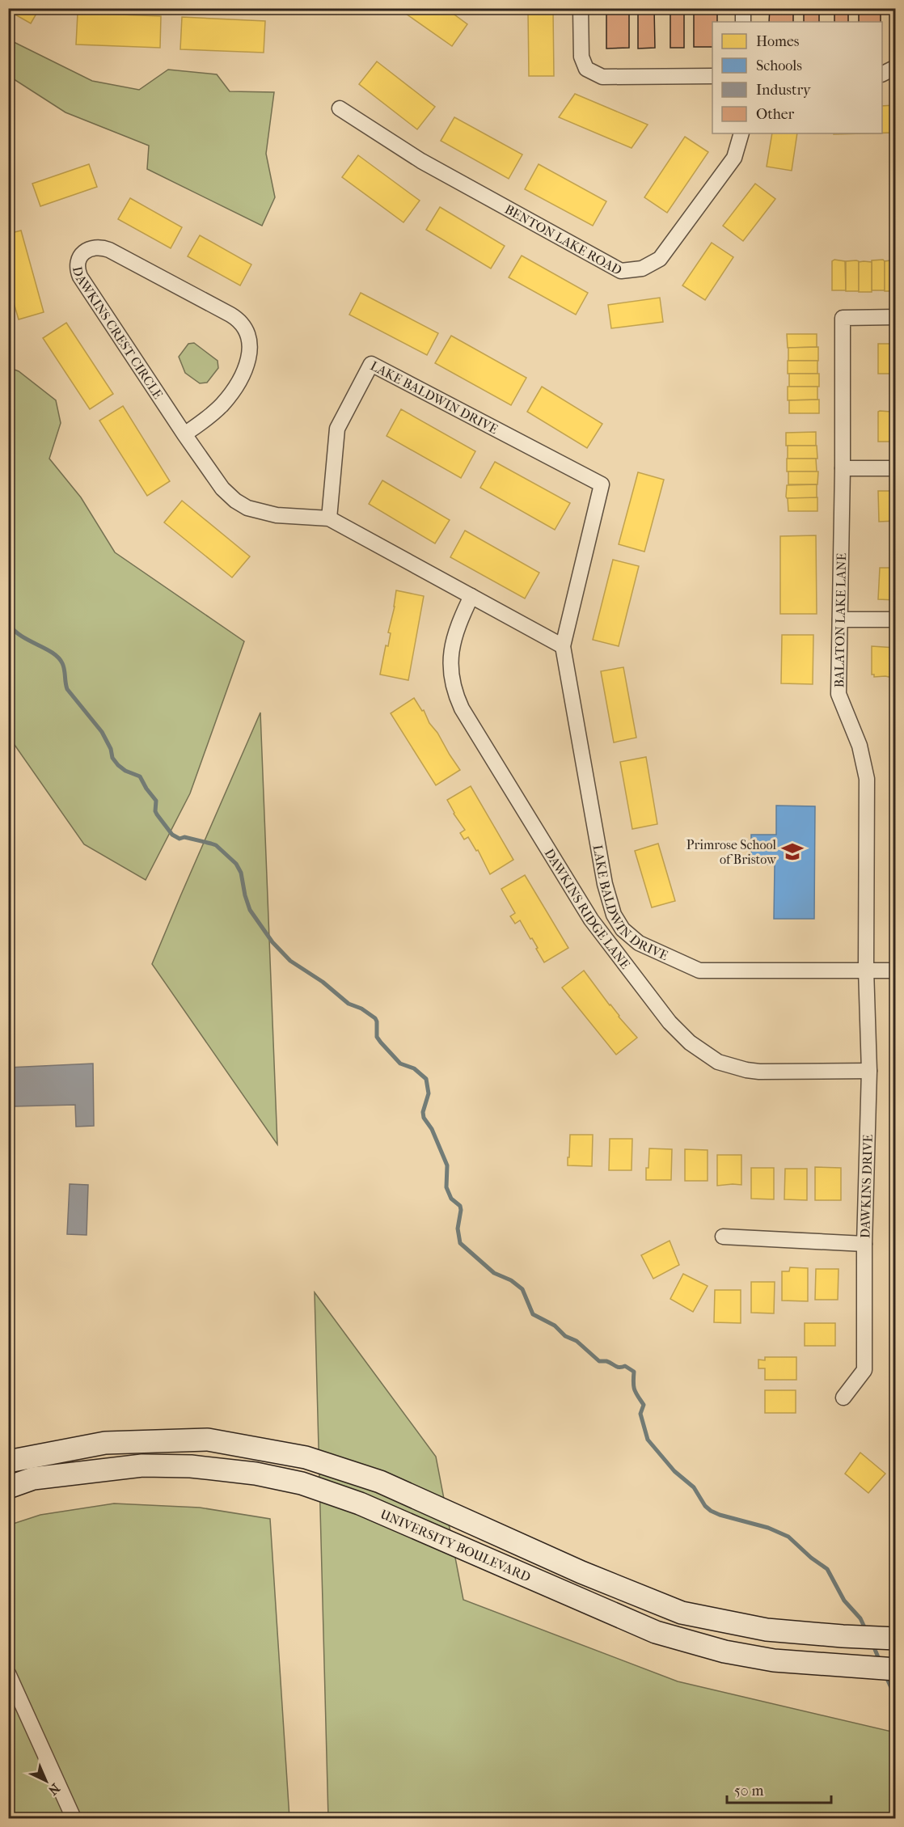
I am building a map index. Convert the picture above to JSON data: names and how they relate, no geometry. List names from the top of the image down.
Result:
{
  "streets": {
    "main road": ["UNIVERSITY BOULEVARD"],
    "street": [
      "BENTON LAKE ROAD",
      "DAWKINS CREST CIRCLE",
      "LAKE BALDWIN DRIVE",
      "BALATON LAKE LANE",
      "DAWKINS RIDGE LANE",
      "DAWKINS DRIVE"
    ]
  },
  "crossings": [
    ["DAWKINS CREST CIRCLE", "LAKE BALDWIN DRIVE"],
    ["LAKE BALDWIN DRIVE", "BALATON LAKE LANE"],
    ["LAKE BALDWIN DRIVE", "DAWKINS DRIVE"],
    ["BALATON LAKE LANE", "DAWKINS DRIVE"],
    ["DAWKINS RIDGE LANE", "DAWKINS DRIVE"]
  ],
  "places": {
    "school or university": ["Primrose School of Bristow"]
  },
  "legend": [
    "Homes",
    "Schools",
    "Industry",
    "Other"
  ],
  "scale_bar": "50 m",
  "north": "bottom right"
}
